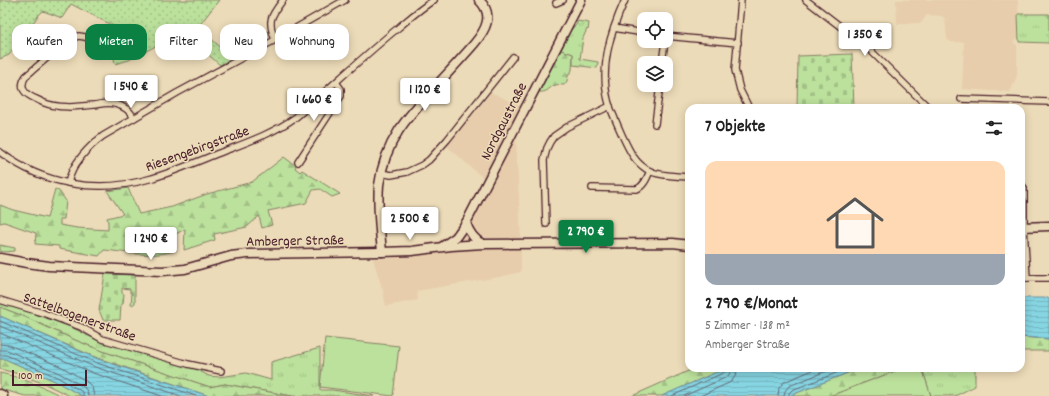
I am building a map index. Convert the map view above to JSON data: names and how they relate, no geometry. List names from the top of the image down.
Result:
{
  "streets": {
    "main road": ["Nordgaustraße", "Amberger Straße"],
    "street": ["Riesengebirgstraße", "Sattelbogenerstraße"]
  },
  "crossings": [
    ["Nordgaustraße", "Amberger Straße"]
  ],
  "scale_bar": "100 m",
  "page": {
    "price": [
      "1 350 €",
      "1 540 €",
      "1 120 €",
      "1 660 €",
      "2 500 €",
      "2 790 €",
      "1 240 €"
    ],
    "chip": [
      "Kaufen",
      "Mieten",
      "Filter",
      "Neu",
      "Wohnung"
    ],
    "heading": "7 Objekte",
    "list": [
      {
        "name": "2 790 €/Monat",
        "note": "5 Zimmer · 138 m² · Amberger Straße"
      }
    ],
    "scale": "100 m"
  }
}
